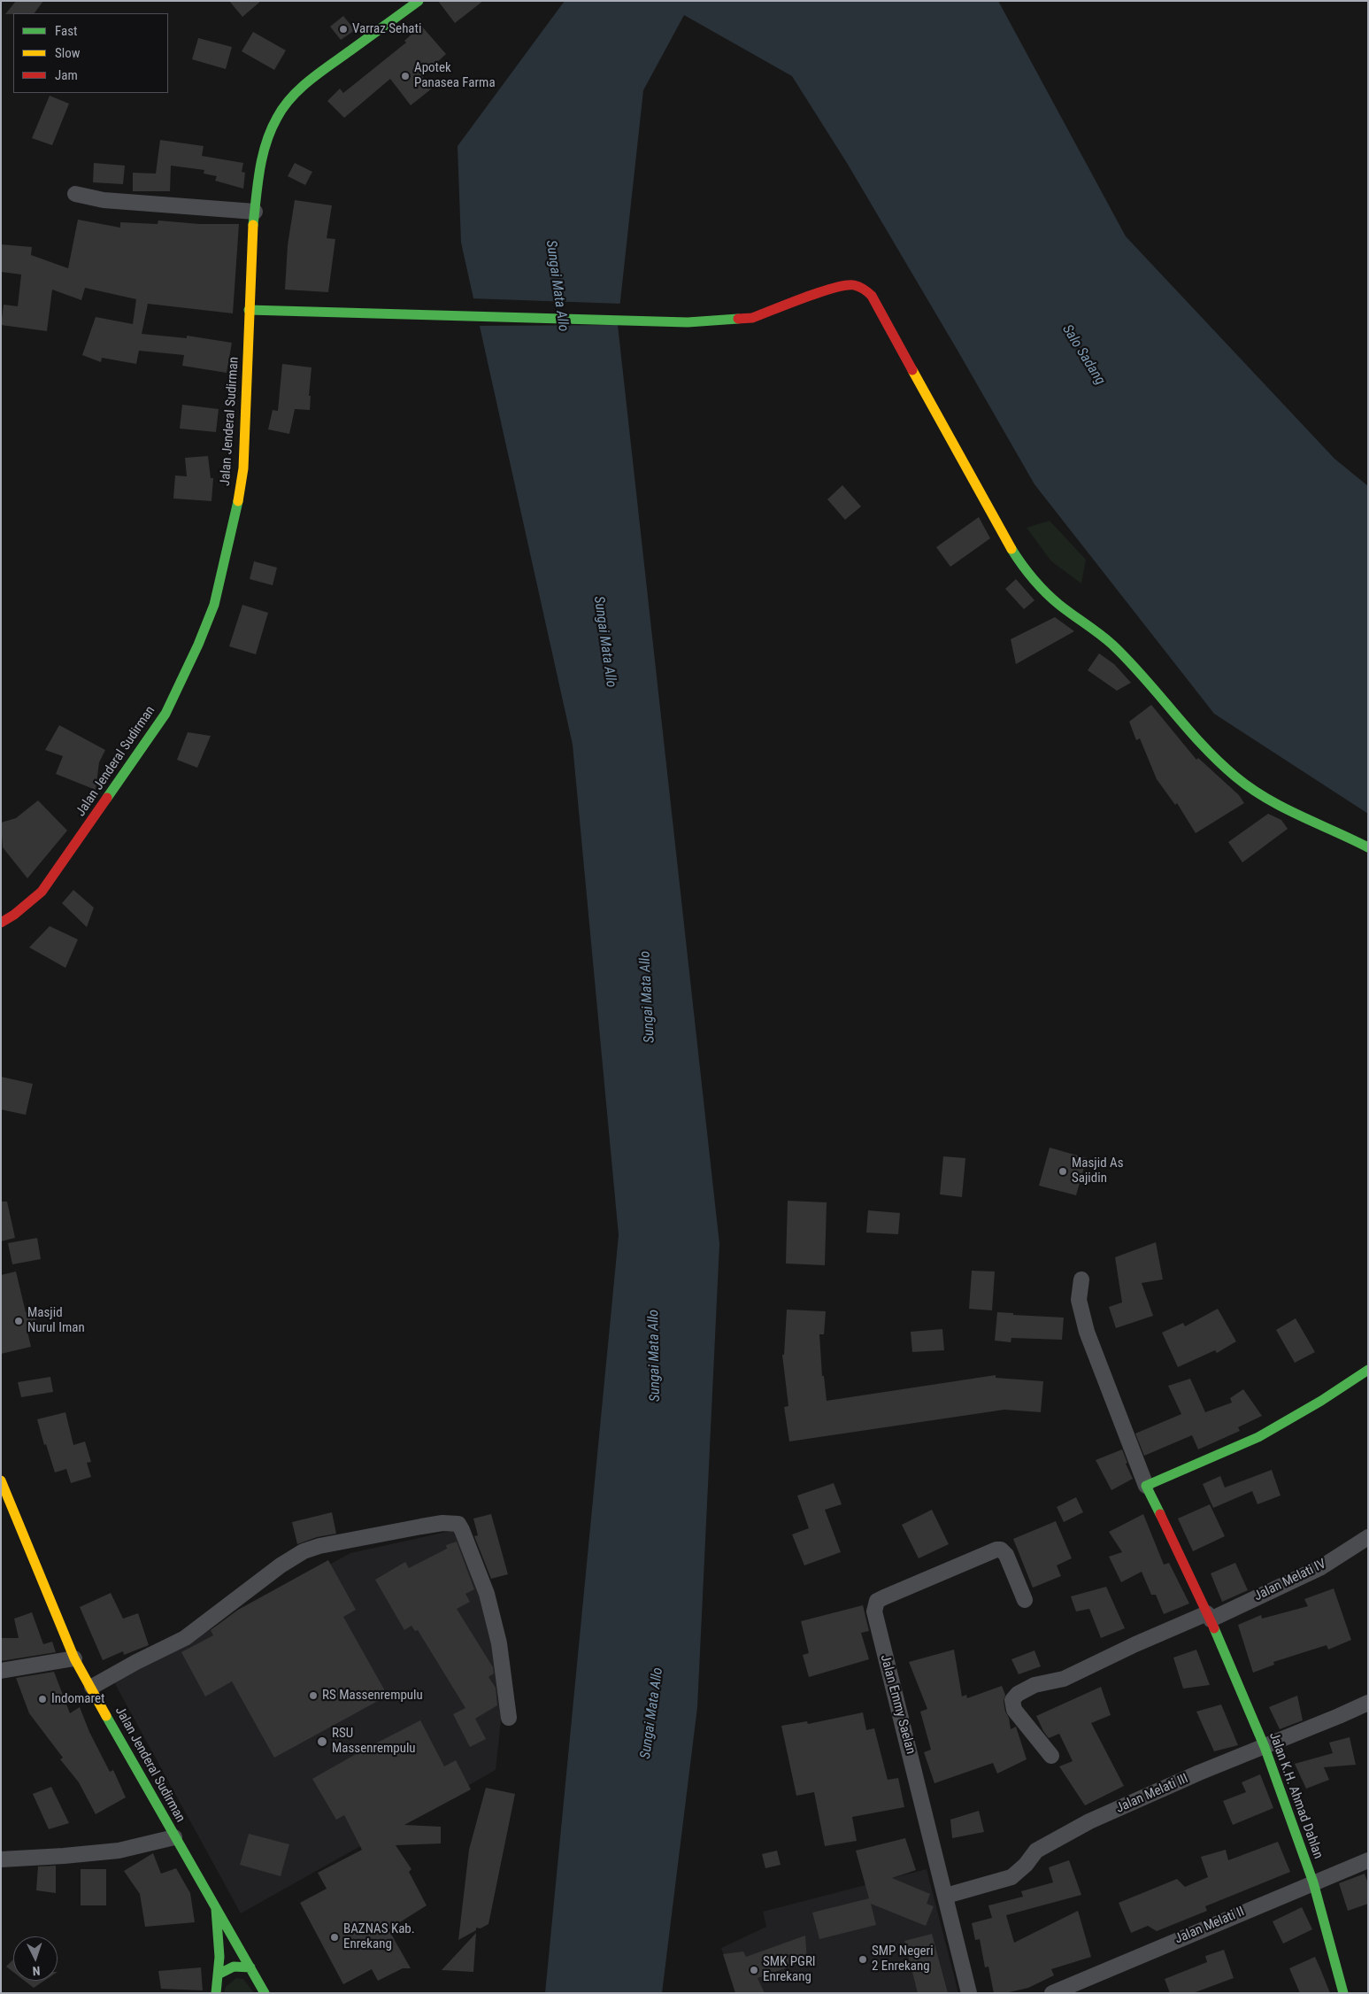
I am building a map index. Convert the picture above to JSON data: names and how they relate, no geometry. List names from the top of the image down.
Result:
{
  "streets": {
    "main road": ["Jalan Jenderal Sudirman", "Jalan K.H. Ahmad Dahlan"],
    "street": [
      "Jalan Melati IV",
      "Jalan Emmy Saelan",
      "Jalan Melati III",
      "Jalan Melati II"
    ]
  },
  "crossings": [
    ["Jalan Melati IV", "Jalan K.H. Ahmad Dahlan"],
    ["Jalan Emmy Saelan", "Jalan Melati III"],
    ["Jalan Melati III", "Jalan K.H. Ahmad Dahlan"],
    ["Jalan K.H. Ahmad Dahlan", "Jalan Melati II"]
  ],
  "water": ["Sungai Mata Allo", "Salo Sadang"],
  "places": [
    "Varraz Sehati",
    "Apotek Panasea Farma",
    "Masjid As Sajidin",
    "Masjid Nurul Iman",
    "RS Massenrempulu",
    "Indomaret",
    "RSU Massenrempulu",
    "BAZNAS Kab. Enrekang",
    "SMP Negeri 2 Enrekang",
    "SMK PGRI Enrekang"
  ],
  "legend": ["Fast", "Slow", "Jam"],
  "north": "bottom"
}
